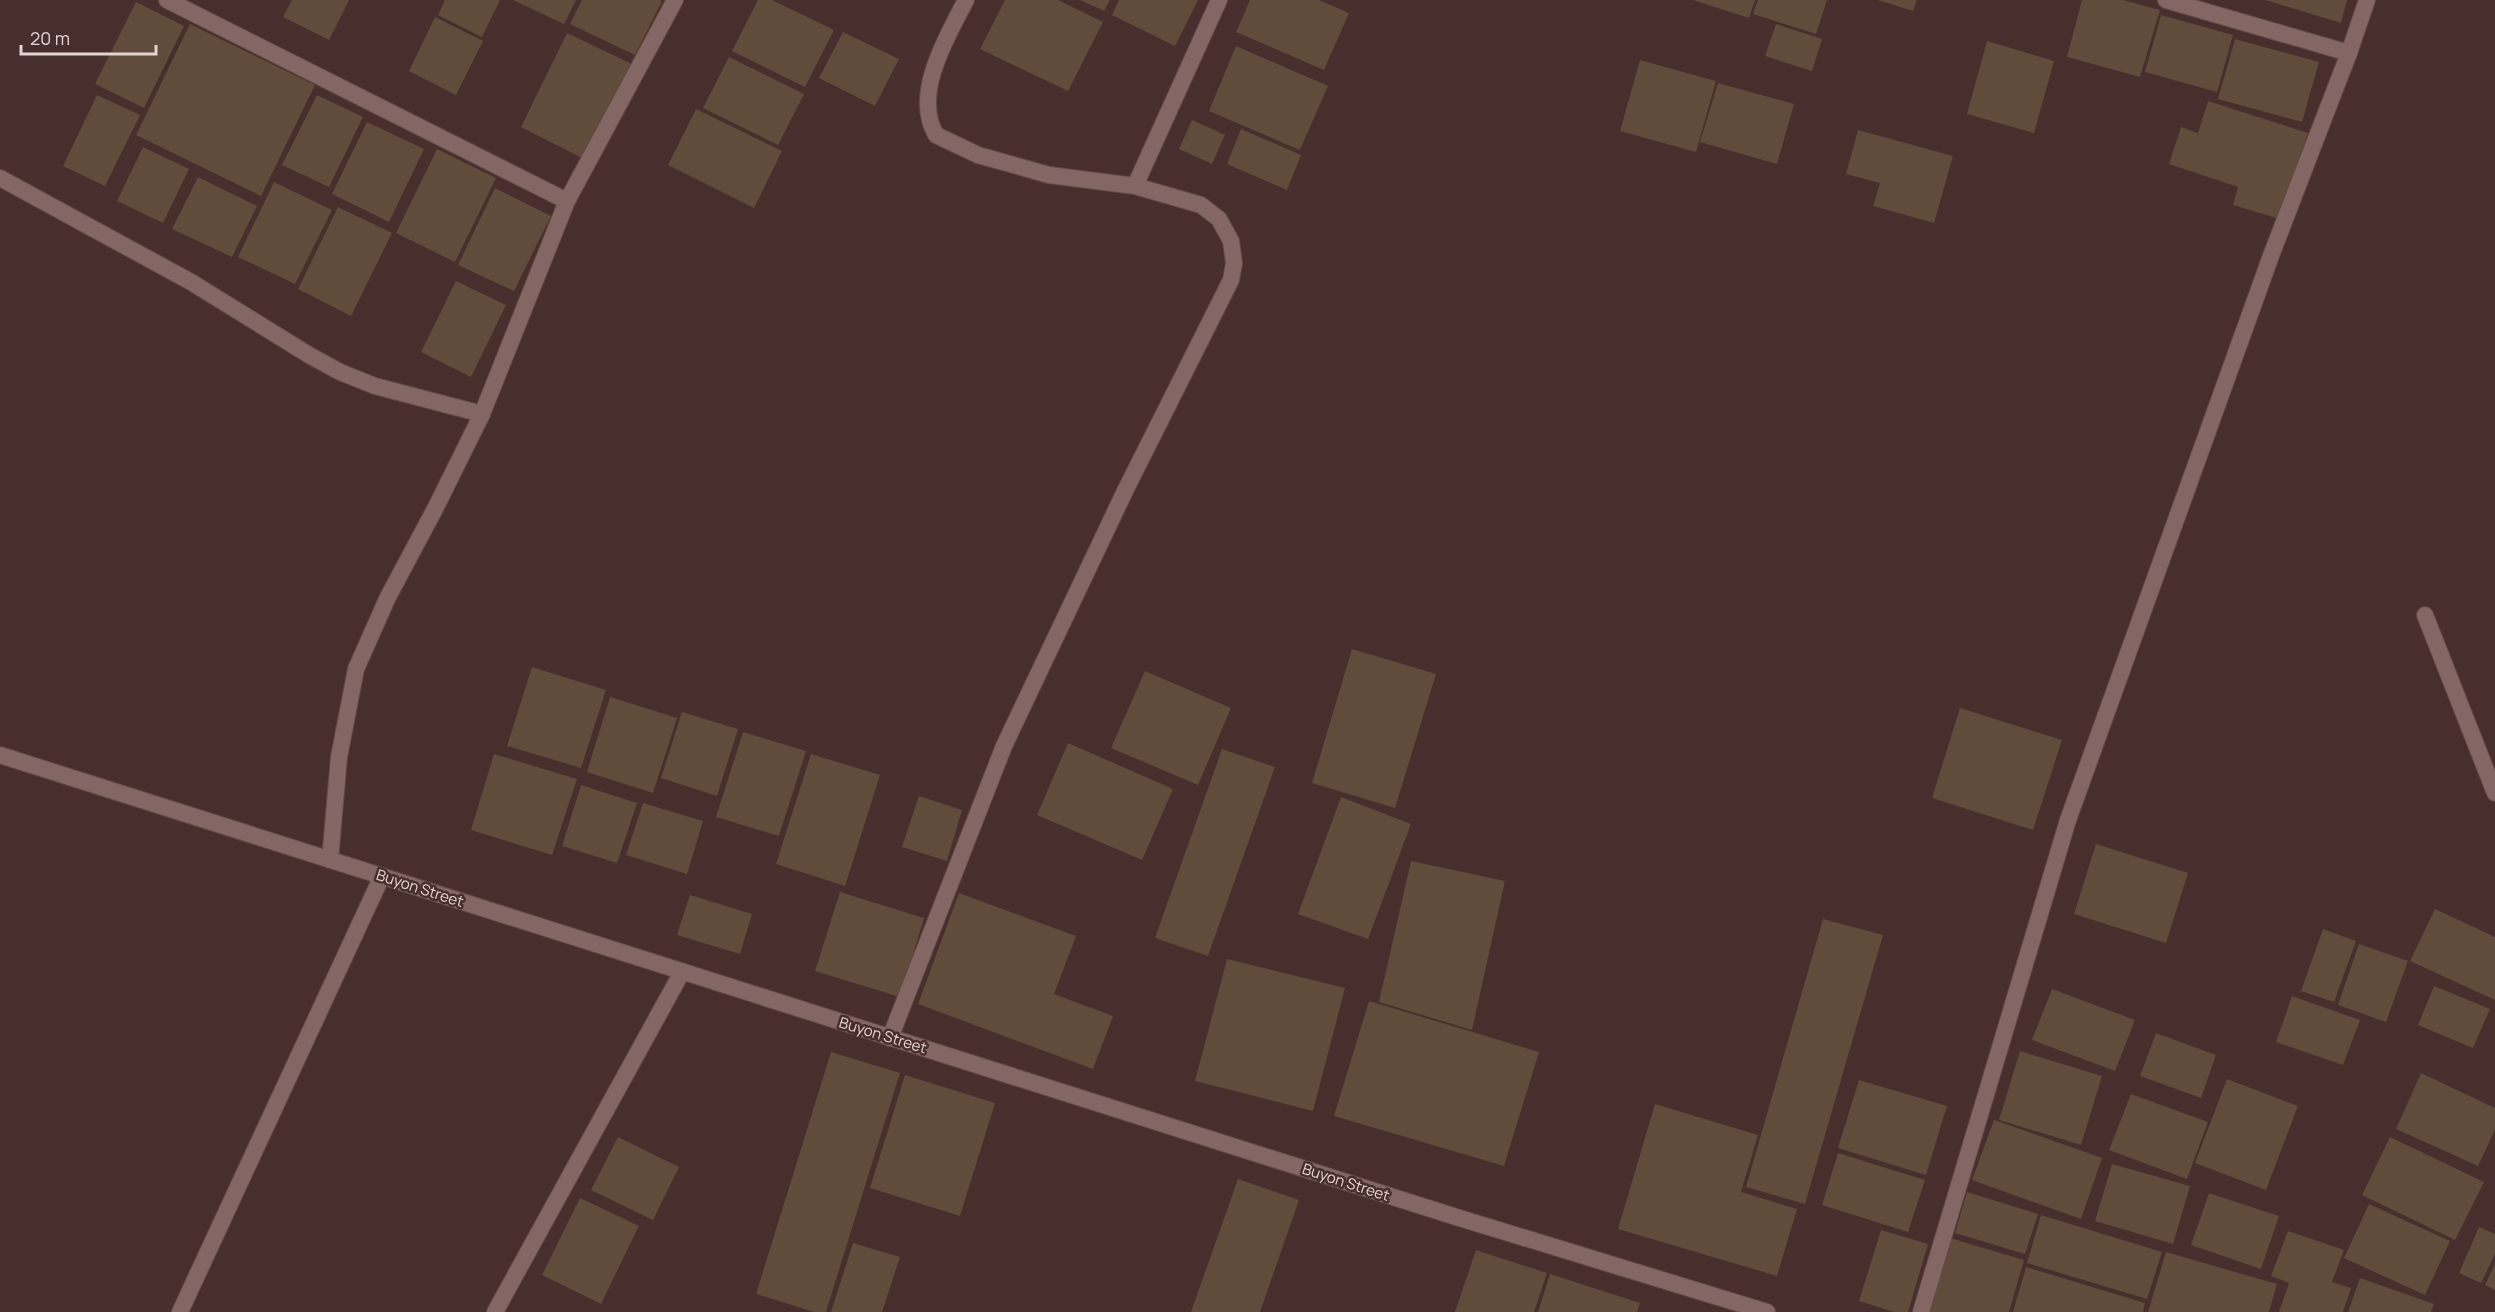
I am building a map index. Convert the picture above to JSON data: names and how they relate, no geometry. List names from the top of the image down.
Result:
{
  "streets": {
    "street": ["Buyon Street"]
  },
  "scale_bar": "20 m"
}
